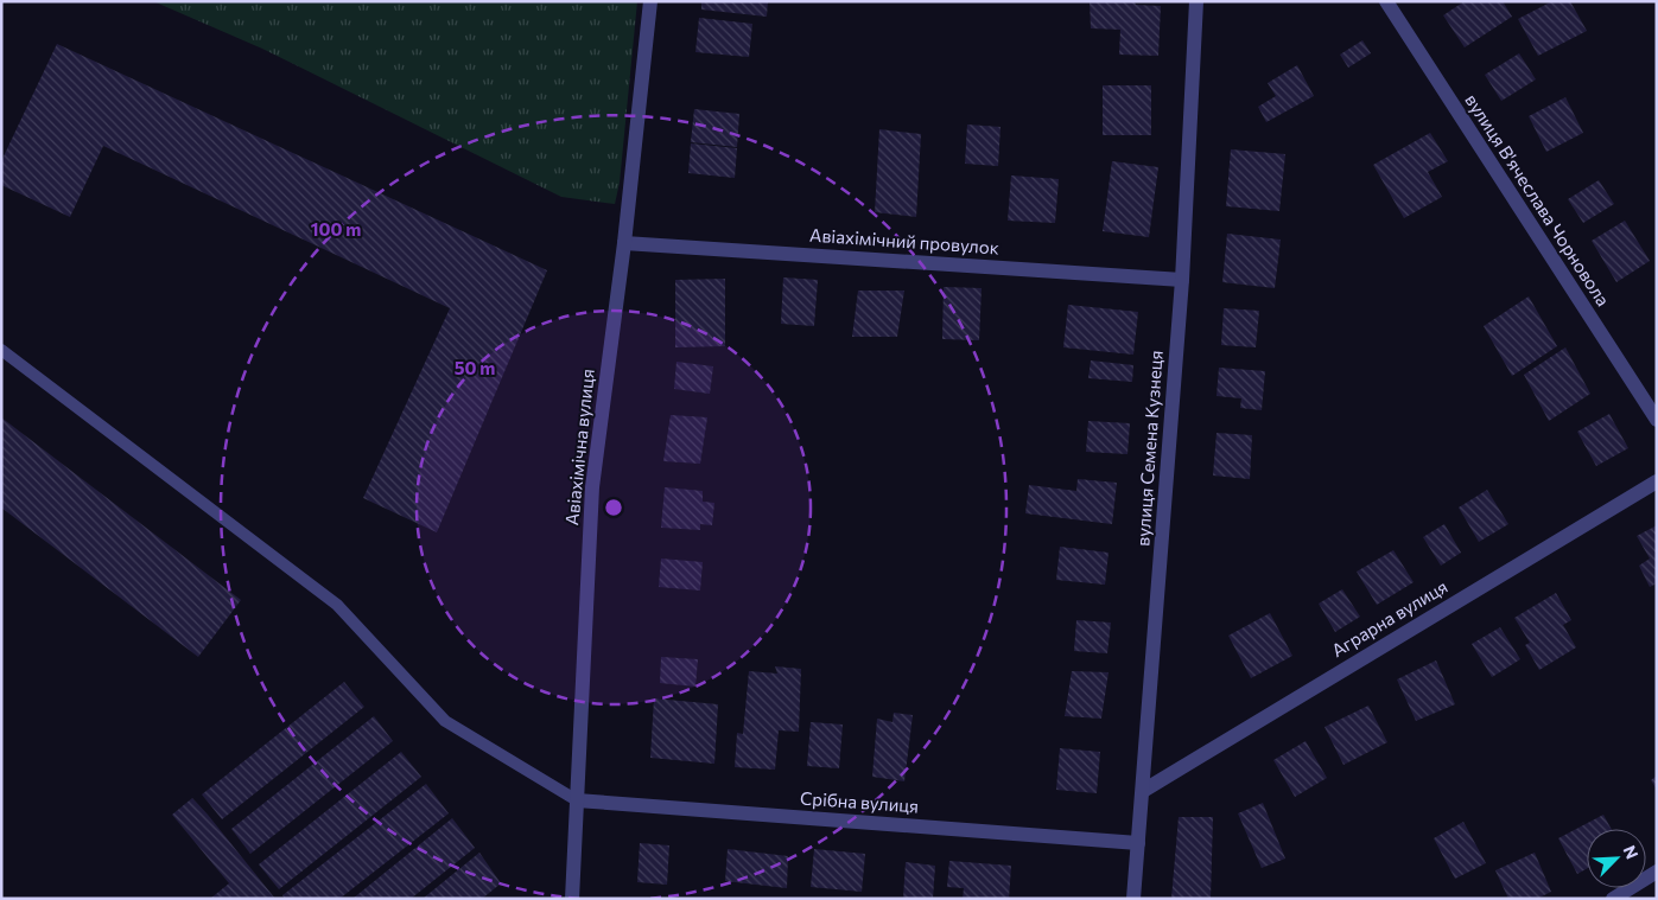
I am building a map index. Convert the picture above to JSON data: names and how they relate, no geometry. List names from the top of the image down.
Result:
{
  "streets": {
    "street": [
      "вулиця В'ячеслава Чорновола",
      "Авіахімічний провулок",
      "Авіахімічна вулиця",
      "вулиця Семена Кузнеця",
      "Аграрна вулиця",
      "Срібна вулиця"
    ]
  },
  "crossings": [
    ["Авіахімічний провулок", "Авіахімічна вулиця"],
    ["Авіахімічний провулок", "вулиця Семена Кузнеця"],
    ["Авіахімічна вулиця", "Срібна вулиця"],
    ["вулиця Семена Кузнеця", "Аграрна вулиця"],
    ["вулиця Семена Кузнеця", "Срібна вулиця"]
  ],
  "north": "top right",
  "rings": ["100 m", "50 m"]
}
